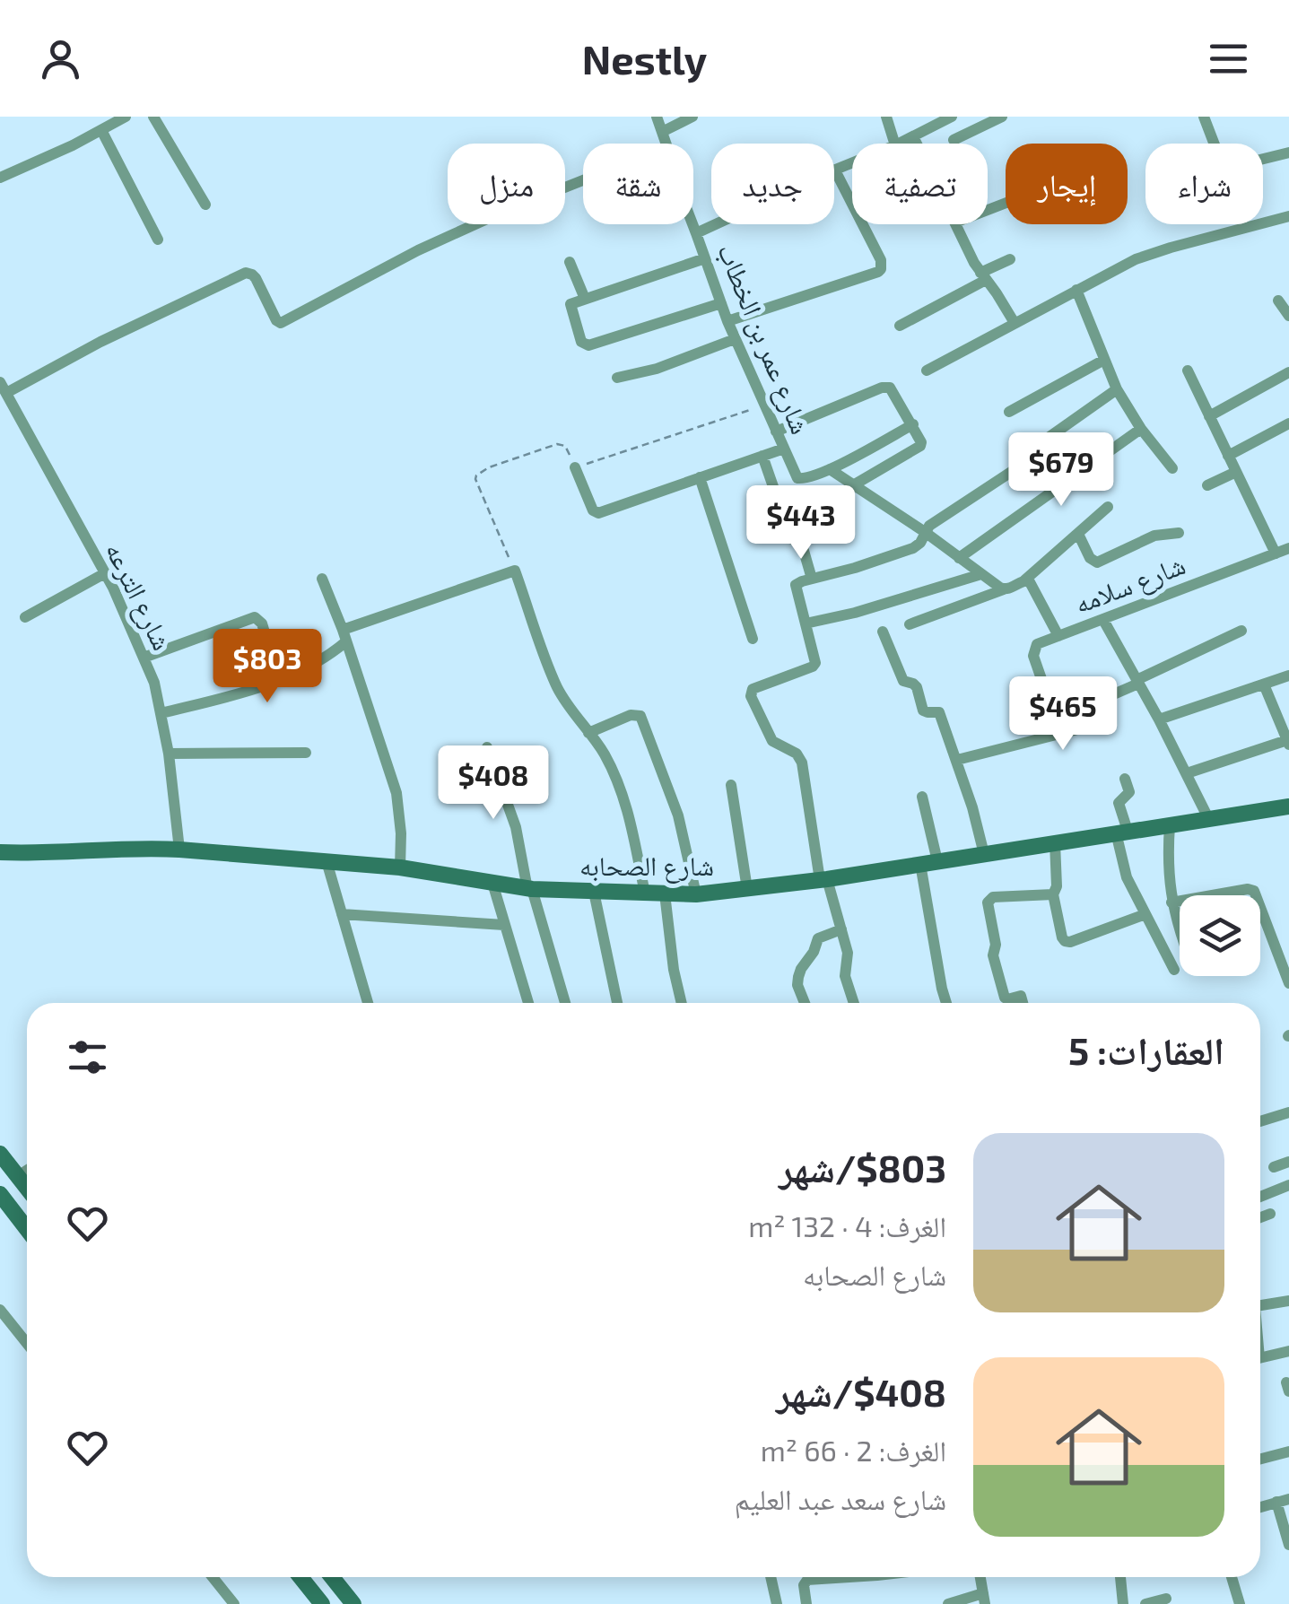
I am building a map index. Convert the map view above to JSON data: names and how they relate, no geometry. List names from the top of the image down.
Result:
{
  "streets": {
    "street": [
      "شارع عمر بن الخطاب",
      "شارع سلامه",
      "شارع الترعه",
      "شارع الصحابه"
    ]
  },
  "crossings": [
    ["شارع الترعه", "شارع الصحابه"]
  ],
  "page": {
    "header": "Nestly",
    "chip": [
      "شراء",
      "إيجار",
      "تصفية",
      "جديد",
      "شقة",
      "منزل"
    ],
    "price": [
      "$679",
      "$443",
      "$803",
      "$465",
      "$408"
    ],
    "heading": "العقارات: 5",
    "list": [
      {
        "name": "$803/شهر",
        "note": "الغرف: 4 · 132 m² · شارع الصحابه"
      },
      {
        "name": "$408/شهر",
        "note": "الغرف: 2 · 66 m² · شارع سعد عبد العليم"
      }
    ]
  }
}
